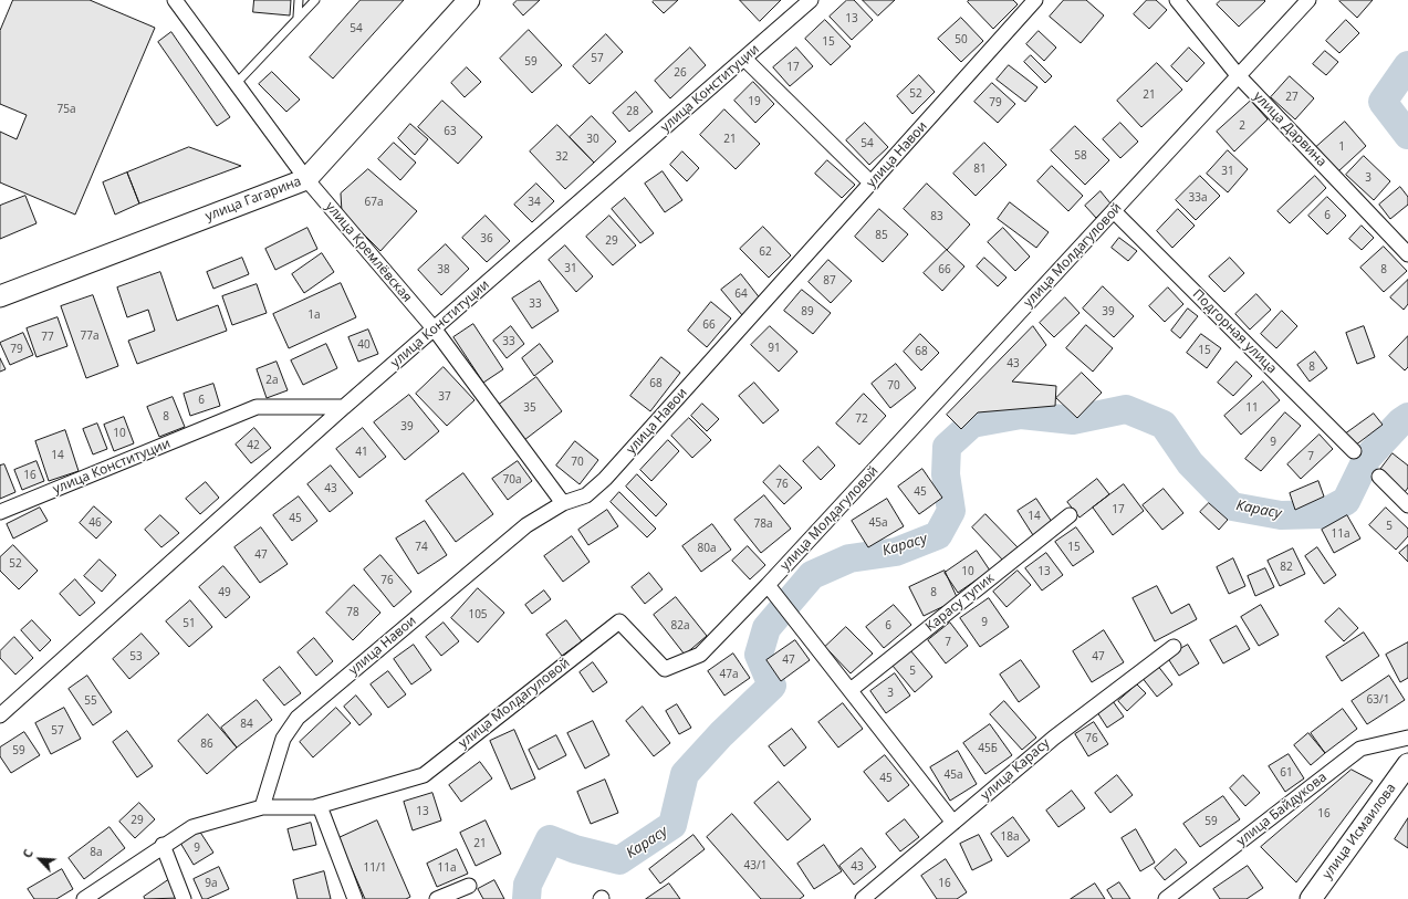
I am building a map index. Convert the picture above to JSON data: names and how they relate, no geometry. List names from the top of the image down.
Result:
{
  "streets": {
    "main road": ["улица Гагарина", "улица Исмаилова"],
    "street": [
      "улица Конституции",
      "улица Дарвина",
      "улица Навои",
      "улица Кремлёвская",
      "улица Молдагуловой",
      "Подгорная улица",
      "Карасу тупик",
      "улица Карасу",
      "улица Байдукова"
    ]
  },
  "crossings": [
    ["улица Конституции", "улица Кремлёвская"],
    ["улица Дарвина", "улица Молдагуловой"],
    ["улица Навои", "улица Кремлёвская"],
    ["улица Навои", "улица Молдагуловой"],
    ["улица Гагарина", "улица Кремлёвская"],
    ["улица Молдагуловой", "Подгорная улица"]
  ],
  "water": ["Карасу"],
  "house_numbers": [
    "13",
    "54",
    "50",
    "15",
    "57",
    "59",
    "17",
    "26",
    "52",
    "21",
    "27",
    "19",
    "79",
    "75а",
    "28",
    "2",
    "63",
    "30",
    "21",
    "54",
    "1",
    "58",
    "32",
    "81",
    "31",
    "3",
    "33а",
    "67а",
    "34",
    "6",
    "83",
    "85",
    "36",
    "29",
    "62",
    "31",
    "38",
    "66",
    "8",
    "87",
    "64",
    "33",
    "89",
    "39",
    "1а",
    "66",
    "77а",
    "77",
    "33",
    "40",
    "91",
    "79",
    "15",
    "68",
    "43",
    "8",
    "2а",
    "68",
    "70",
    "37",
    "6",
    "35",
    "11",
    "8",
    "72",
    "39",
    "10",
    "9",
    "42",
    "41",
    "14",
    "7",
    "70",
    "16",
    "70а",
    "76",
    "43",
    "45",
    "17",
    "14",
    "45",
    "46",
    "45а",
    "78а",
    "5",
    "11а",
    "74",
    "15",
    "80а",
    "47",
    "52",
    "82",
    "10",
    "13",
    "76",
    "49",
    "8",
    "78",
    "105",
    "9",
    "51",
    "82а",
    "6",
    "7",
    "53",
    "47",
    "47",
    "5",
    "47а",
    "3",
    "63/1",
    "55",
    "84",
    "57",
    "76",
    "86",
    "45Б",
    "59",
    "61",
    "45а",
    "45",
    "13",
    "16",
    "29",
    "59",
    "18а",
    "21",
    "9",
    "8а",
    "43/1",
    "43",
    "11/1",
    "11а",
    "9а",
    "16"
  ],
  "north": "top left"
}
